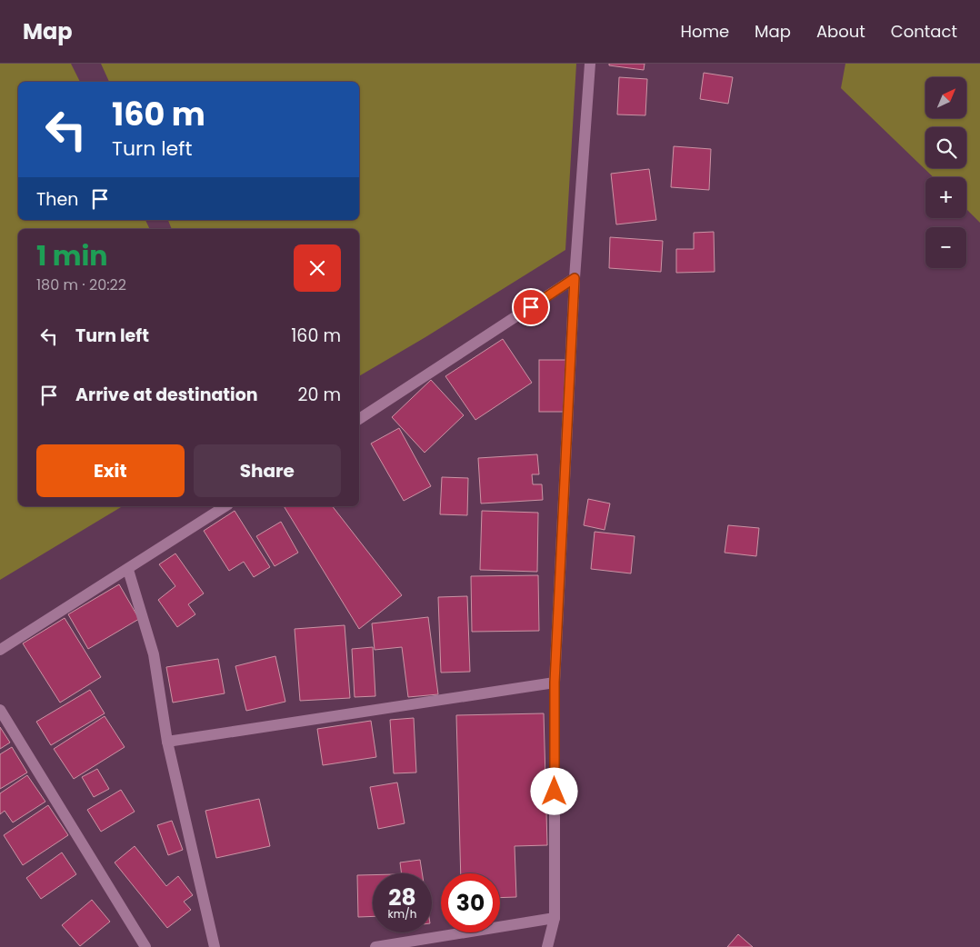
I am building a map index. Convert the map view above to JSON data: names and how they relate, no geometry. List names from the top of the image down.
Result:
{
  "north": "top right",
  "page": {
    "header": "Map",
    "nav": [
      "Home",
      "Map",
      "About",
      "Contact"
    ],
    "map_buttons": ["+", "−"],
    "turn": ["160 m", "Turn left"],
    "then": "Then",
    "heading": ["1 min", "180 m · 20:22"],
    "list": [
      {
        "name": "Turn left",
        "value": "160 m"
      },
      {
        "name": "Arrive at destination",
        "value": "20 m"
      }
    ],
    "buttons": ["Exit", "Share"],
    "speed": "28 km/h",
    "limit": "30"
  }
}
